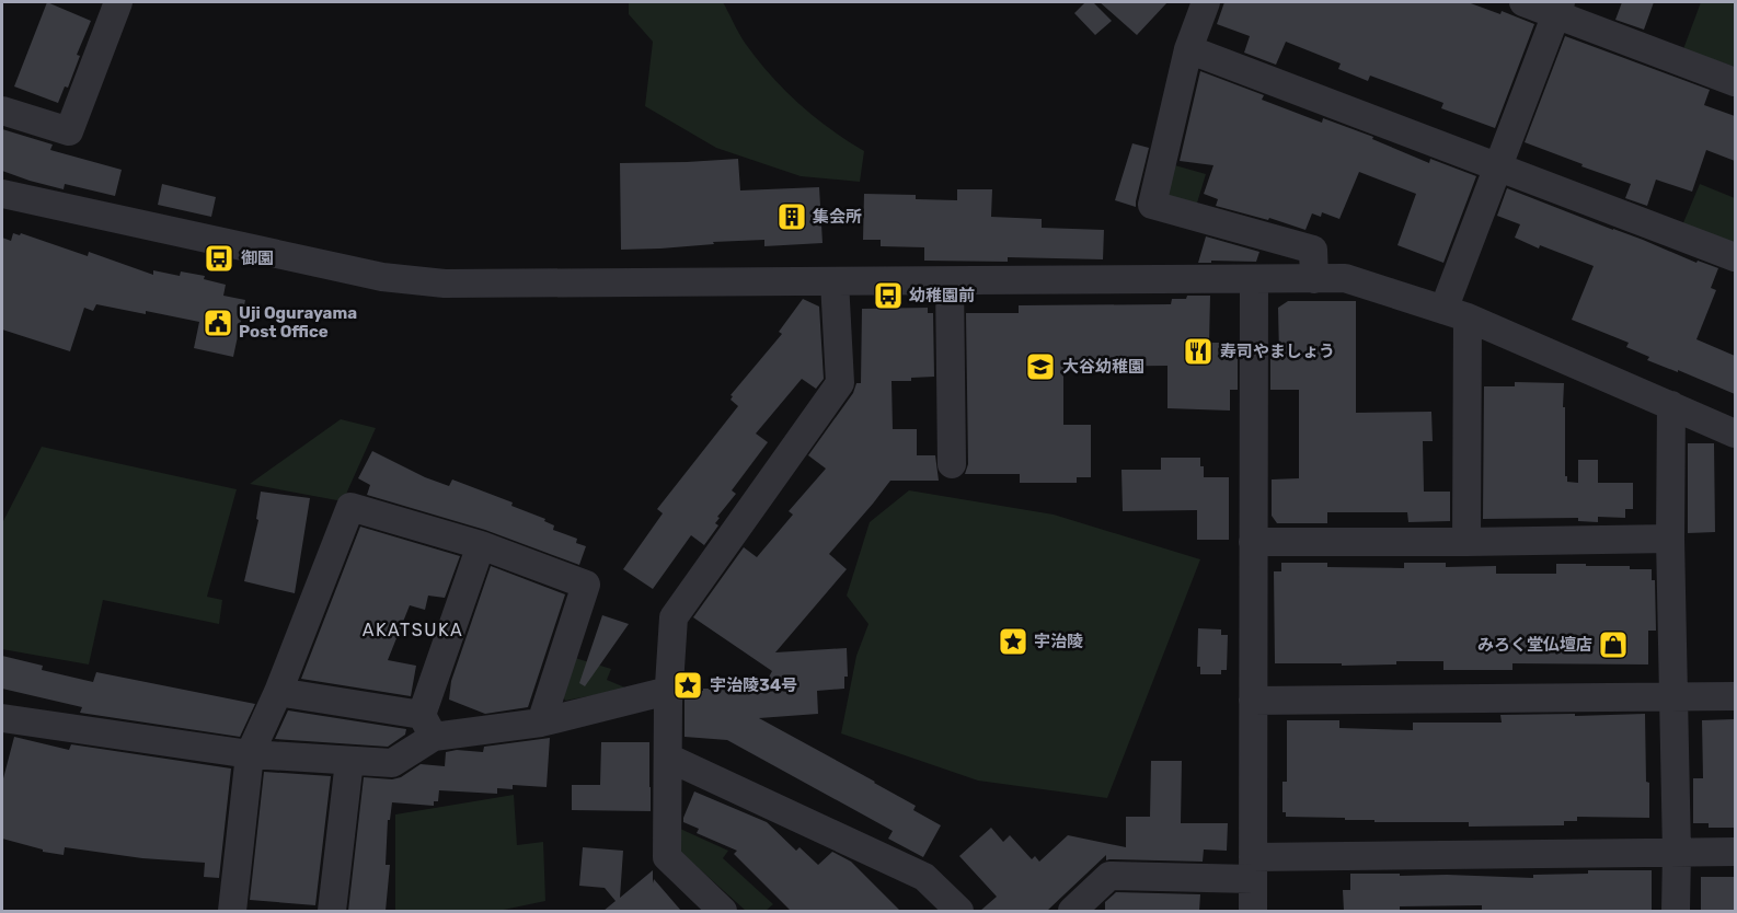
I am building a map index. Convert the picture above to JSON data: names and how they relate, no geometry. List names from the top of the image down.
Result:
{
  "districts": ["AKATSUKA"],
  "places": {
    "building": ["集会所"],
    "bus stop": ["御園", "幼稚園前"],
    "public building": ["Uji Ogurayama Post Office"],
    "restaurant": ["寿司やましょう"],
    "school or university": ["大谷幼稚園"],
    "place": ["宇治陵", "宇治陵34号"],
    "shop": ["みろく堂仏壇店"]
  }
}
